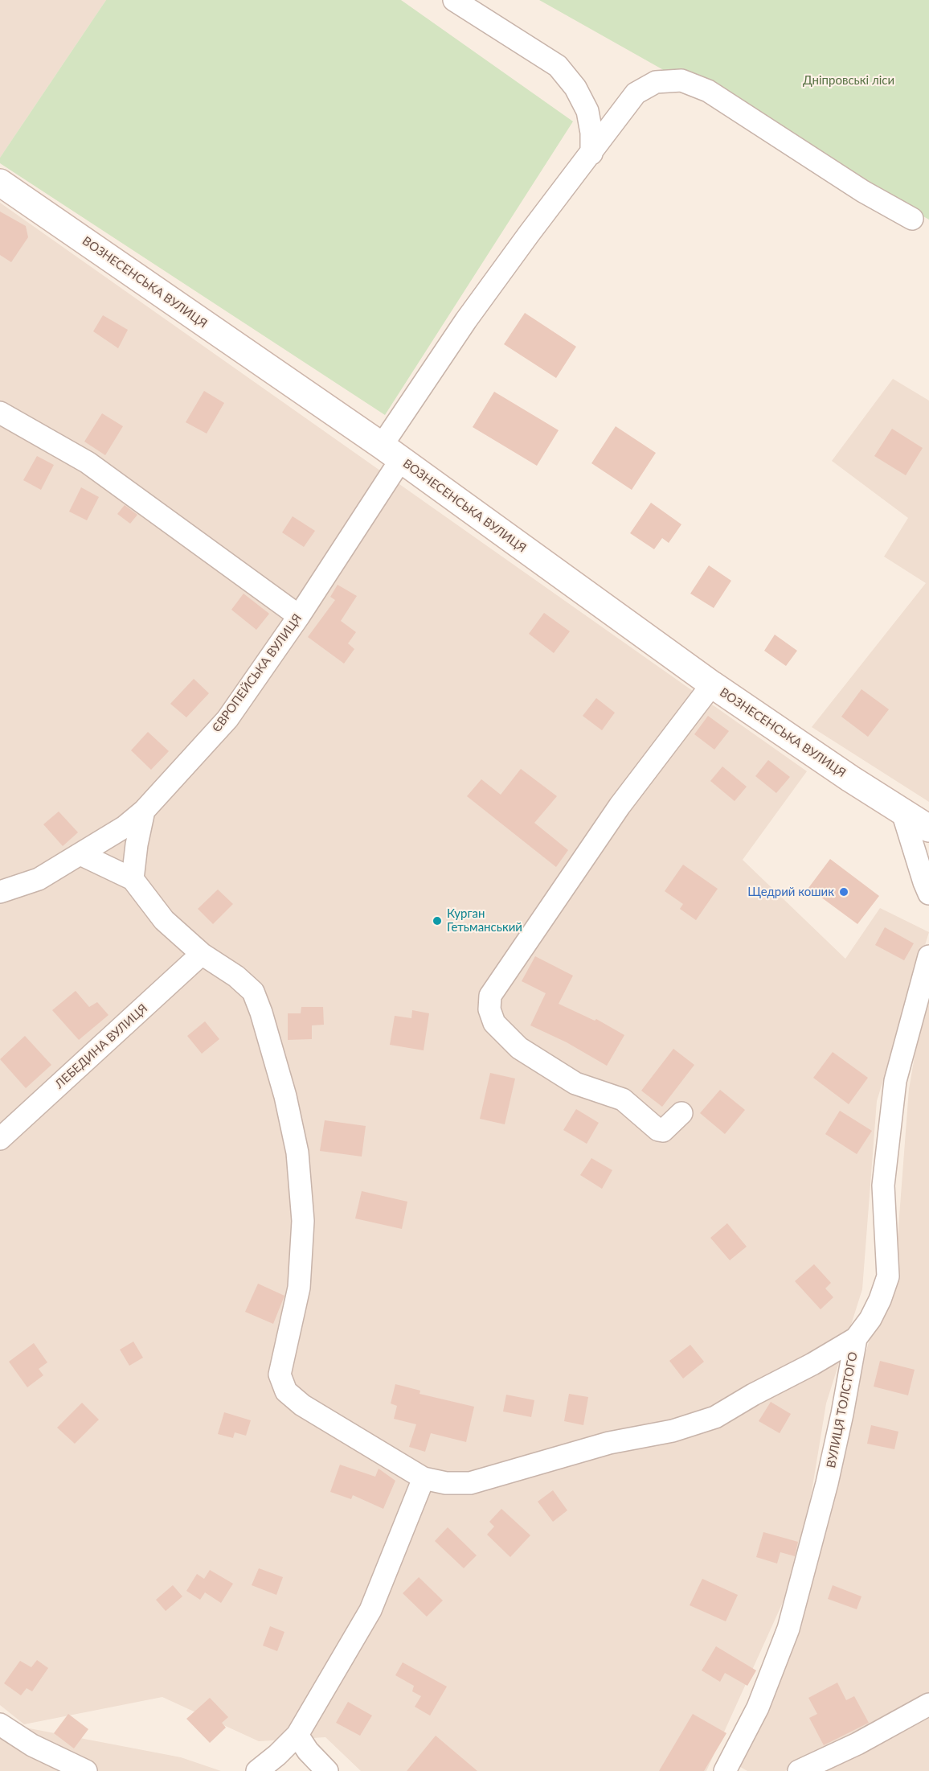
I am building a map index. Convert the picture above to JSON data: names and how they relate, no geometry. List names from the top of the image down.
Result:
{
  "streets": {
    "main road": ["ВОЗНЕСЕНСЬКА ВУЛИЦЯ"],
    "street": ["ЄВРОПЕЙСЬКА ВУЛИЦЯ", "ЛЕБЕДИНА ВУЛИЦЯ", "ВУЛИЦЯ ТОЛСТОГО"]
  },
  "crossings": [
    ["ВОЗНЕСЕНСЬКА ВУЛИЦЯ", "ЄВРОПЕЙСЬКА ВУЛИЦЯ"]
  ],
  "parks": ["Дніпровські ліси"],
  "places": ["Щедрий кошик", "Курган Гетьманський"]
}
